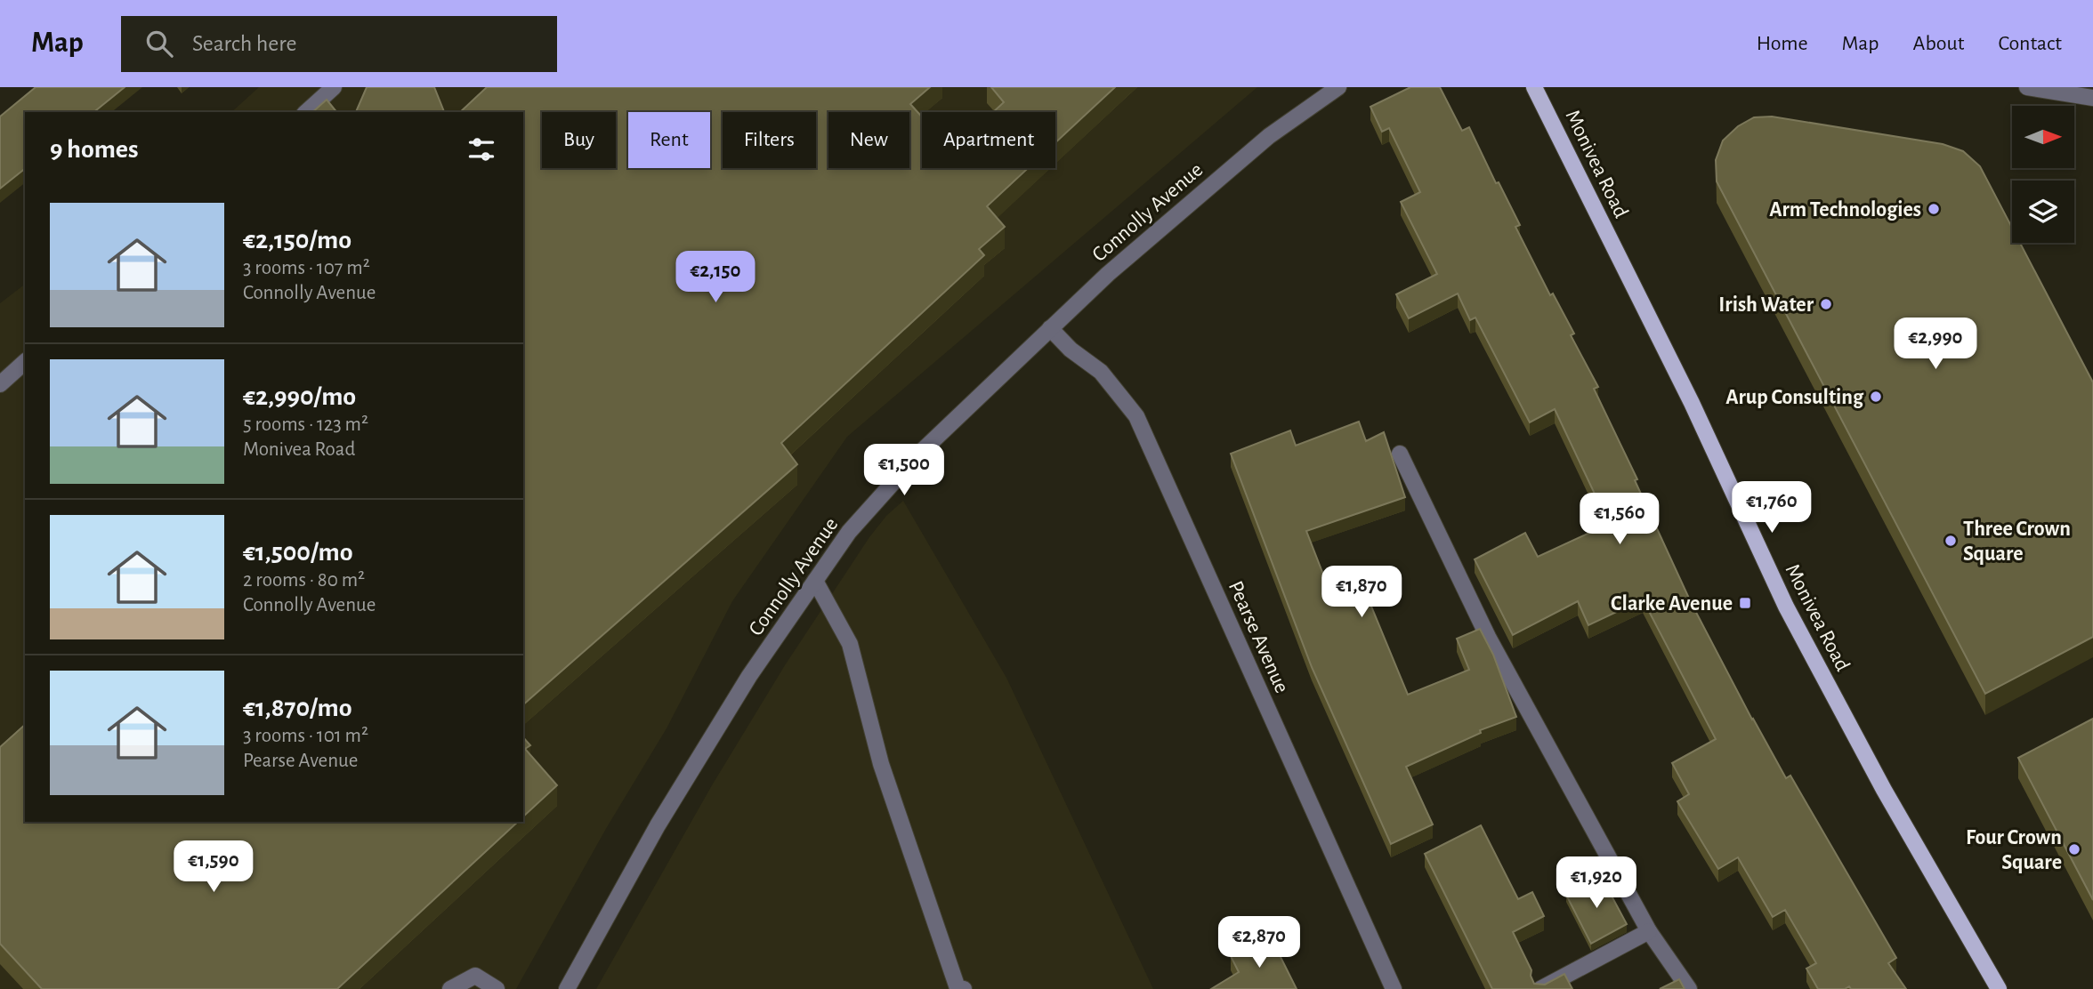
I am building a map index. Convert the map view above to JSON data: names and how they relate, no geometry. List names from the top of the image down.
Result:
{
  "streets": {
    "main road": ["Monivea Road"],
    "street": ["Connolly Avenue", "Pearse Avenue"]
  },
  "crossings": [
    ["Connolly Avenue", "Pearse Avenue"]
  ],
  "places": {
    "other": [
      "Arm Technologies",
      "Irish Water",
      "Arup Consulting",
      "Three Crown Square",
      "Four Crown Square"
    ],
    "transit": ["Clarke Avenue"]
  },
  "north": "right",
  "page": {
    "header": "Map",
    "search": "Search here",
    "nav": [
      "Home",
      "Map",
      "About",
      "Contact"
    ],
    "chip": [
      "Buy",
      "Rent",
      "Filters",
      "New",
      "Apartment"
    ],
    "heading": "9 homes",
    "list": [
      {
        "name": "€2,150/mo",
        "note": "3 rooms · 107 m² · Connolly Avenue"
      },
      {
        "name": "€2,990/mo",
        "note": "5 rooms · 123 m² · Monivea Road"
      },
      {
        "name": "€1,500/mo",
        "note": "2 rooms · 80 m² · Connolly Avenue"
      },
      {
        "name": "€1,870/mo",
        "note": "3 rooms · 101 m² · Pearse Avenue"
      }
    ],
    "price": [
      "€2,150",
      "€2,990",
      "€1,500",
      "€1,760",
      "€1,560",
      "€1,870",
      "€1,590",
      "€1,920",
      "€2,870"
    ]
  }
}
